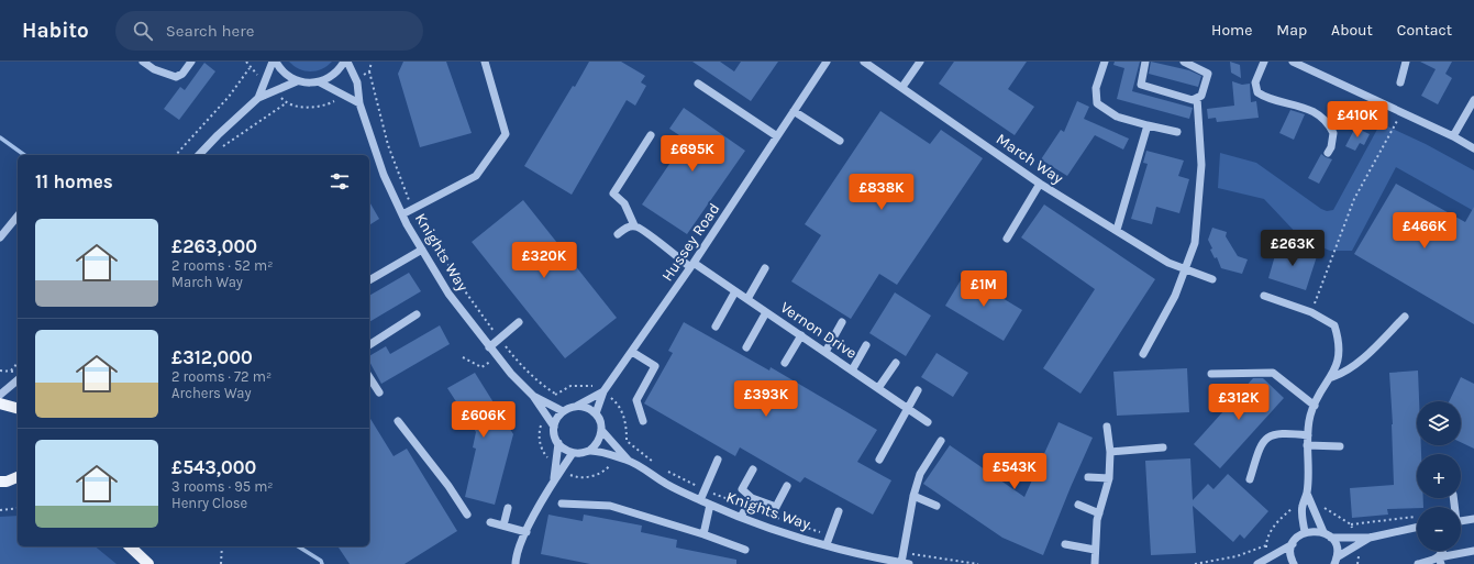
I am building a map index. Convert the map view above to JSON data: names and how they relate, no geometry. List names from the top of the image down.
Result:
{
  "streets": {
    "street": [
      "March Way",
      "Hussey Road",
      "Knights Way",
      "Vernon Drive"
    ]
  },
  "crossings": [
    ["Hussey Road", "Knights Way"],
    ["Hussey Road", "Vernon Drive"]
  ],
  "page": {
    "header": "Habito",
    "search": "Search here",
    "nav": [
      "Home",
      "Map",
      "About",
      "Contact"
    ],
    "price": [
      "£410K",
      "£695K",
      "£838K",
      "£466K",
      "£263K",
      "£320K",
      "£1M",
      "£393K",
      "£312K",
      "£606K",
      "£543K"
    ],
    "heading": "11 homes",
    "list": [
      {
        "name": "£263,000",
        "note": "2 rooms · 52 m² · March Way"
      },
      {
        "name": "£312,000",
        "note": "2 rooms · 72 m² · Archers Way"
      },
      {
        "name": "£543,000",
        "note": "3 rooms · 95 m² · Henry Close"
      }
    ],
    "map_buttons": ["+", "−"]
  }
}
